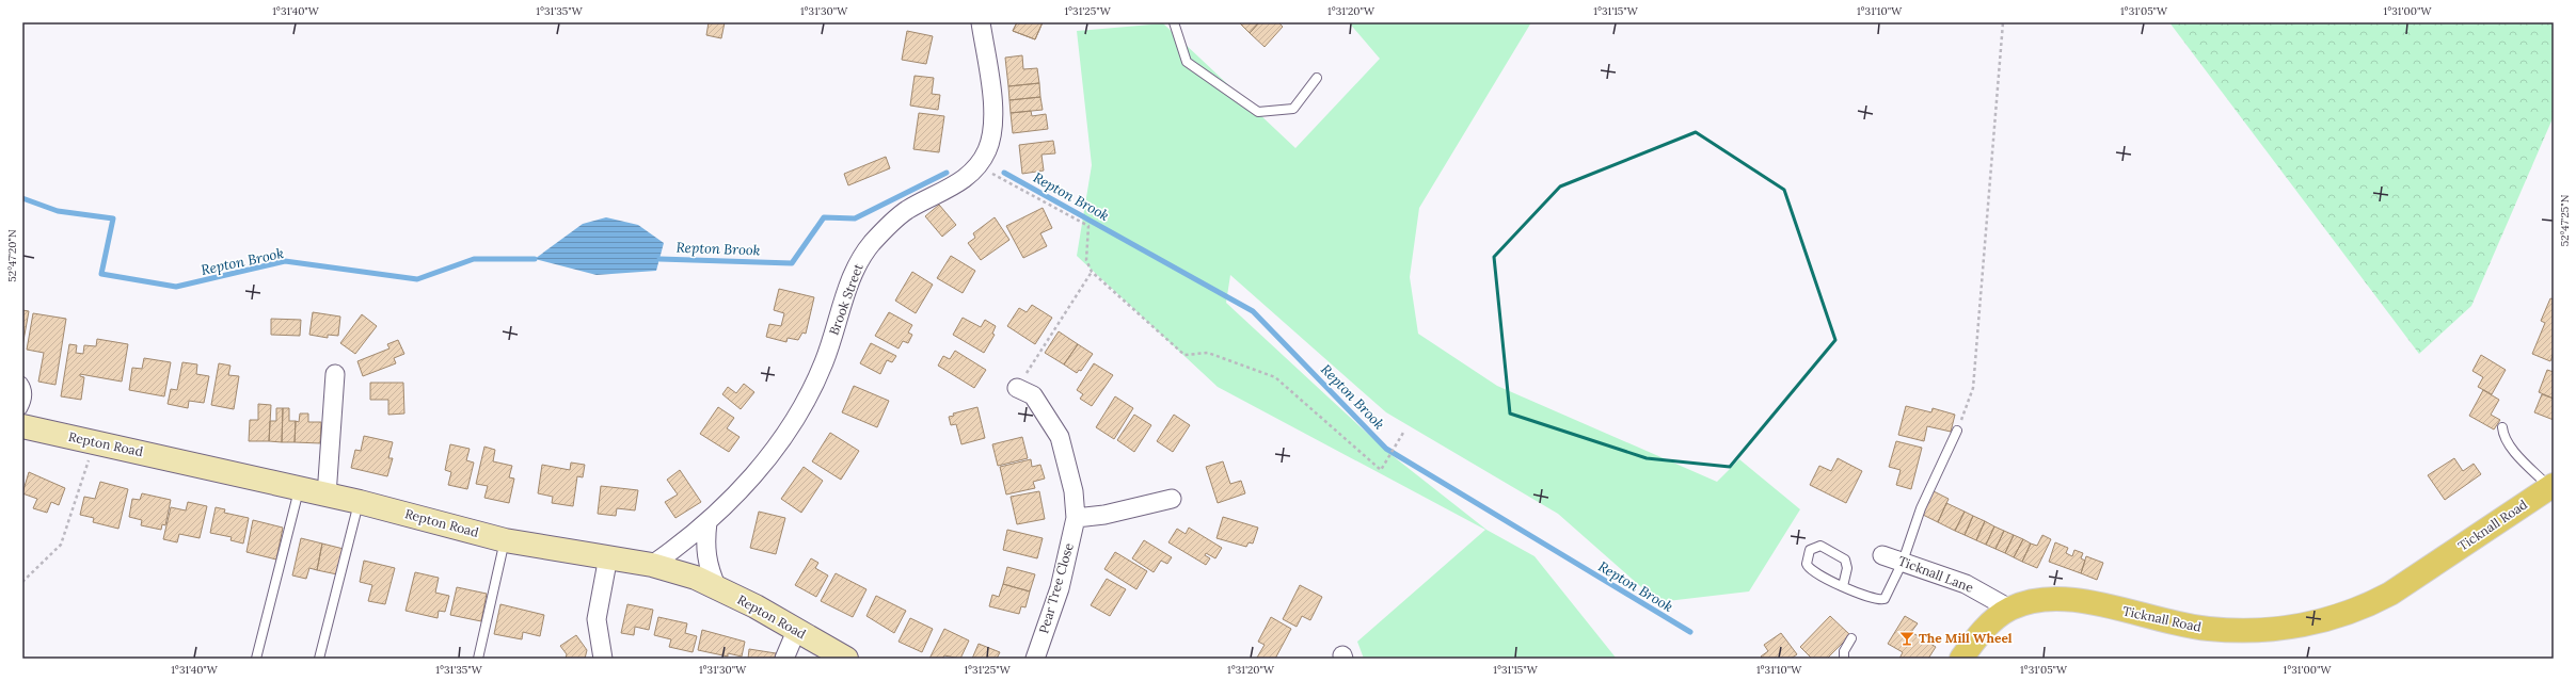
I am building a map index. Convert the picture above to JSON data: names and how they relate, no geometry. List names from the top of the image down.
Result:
{
  "streets": {
    "main road": ["Ticknall Road"],
    "street": [
      "Brook Street",
      "Repton Road",
      "Ticknall Lane",
      "Pear Tree Close"
    ]
  },
  "crossings": [
    ["Brook Street", "Repton Road"],
    ["Ticknall Road", "Ticknall Lane"]
  ],
  "water": ["Repton Brook"],
  "places": {
    "bar": ["The Mill Wheel"]
  },
  "coordinates": [
    "1°31'40\"W",
    "1°31'35\"W",
    "1°31'30\"W",
    "1°31'25\"W",
    "1°31'20\"W",
    "1°31'15\"W",
    "1°31'10\"W",
    "1°31'05\"W",
    "1°31'00\"W",
    "52°47'25\"N",
    "52°47'20\"N"
  ]
}
